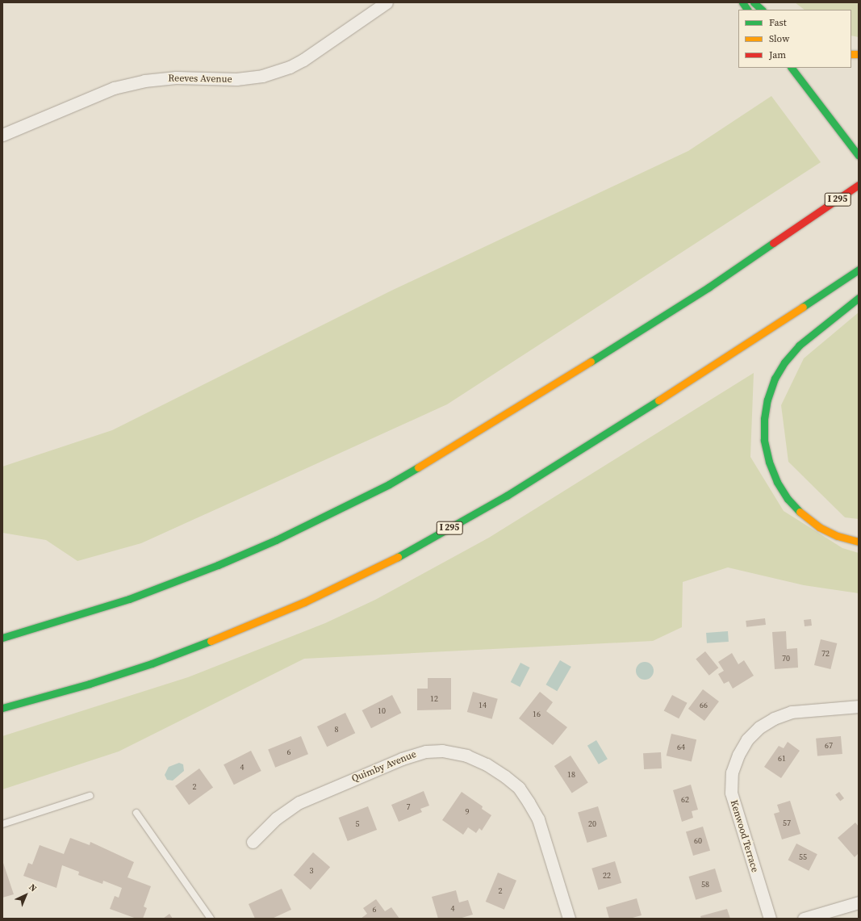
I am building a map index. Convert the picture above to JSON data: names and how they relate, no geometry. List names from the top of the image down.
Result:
{
  "streets": {
    "main road": ["I 295"],
    "street": ["Reeves Avenue", "Quimby Avenue", "Kenwood Terrace"]
  },
  "house_numbers": [
    "72",
    "70",
    "12",
    "14",
    "66",
    "10",
    "16",
    "8",
    "67",
    "64",
    "6",
    "61",
    "4",
    "18",
    "2",
    "62",
    "7",
    "9",
    "57",
    "5",
    "20",
    "60",
    "55",
    "3",
    "22",
    "58",
    "2",
    "4",
    "6"
  ],
  "legend": ["Fast", "Slow", "Jam"],
  "north": "top right"
}
